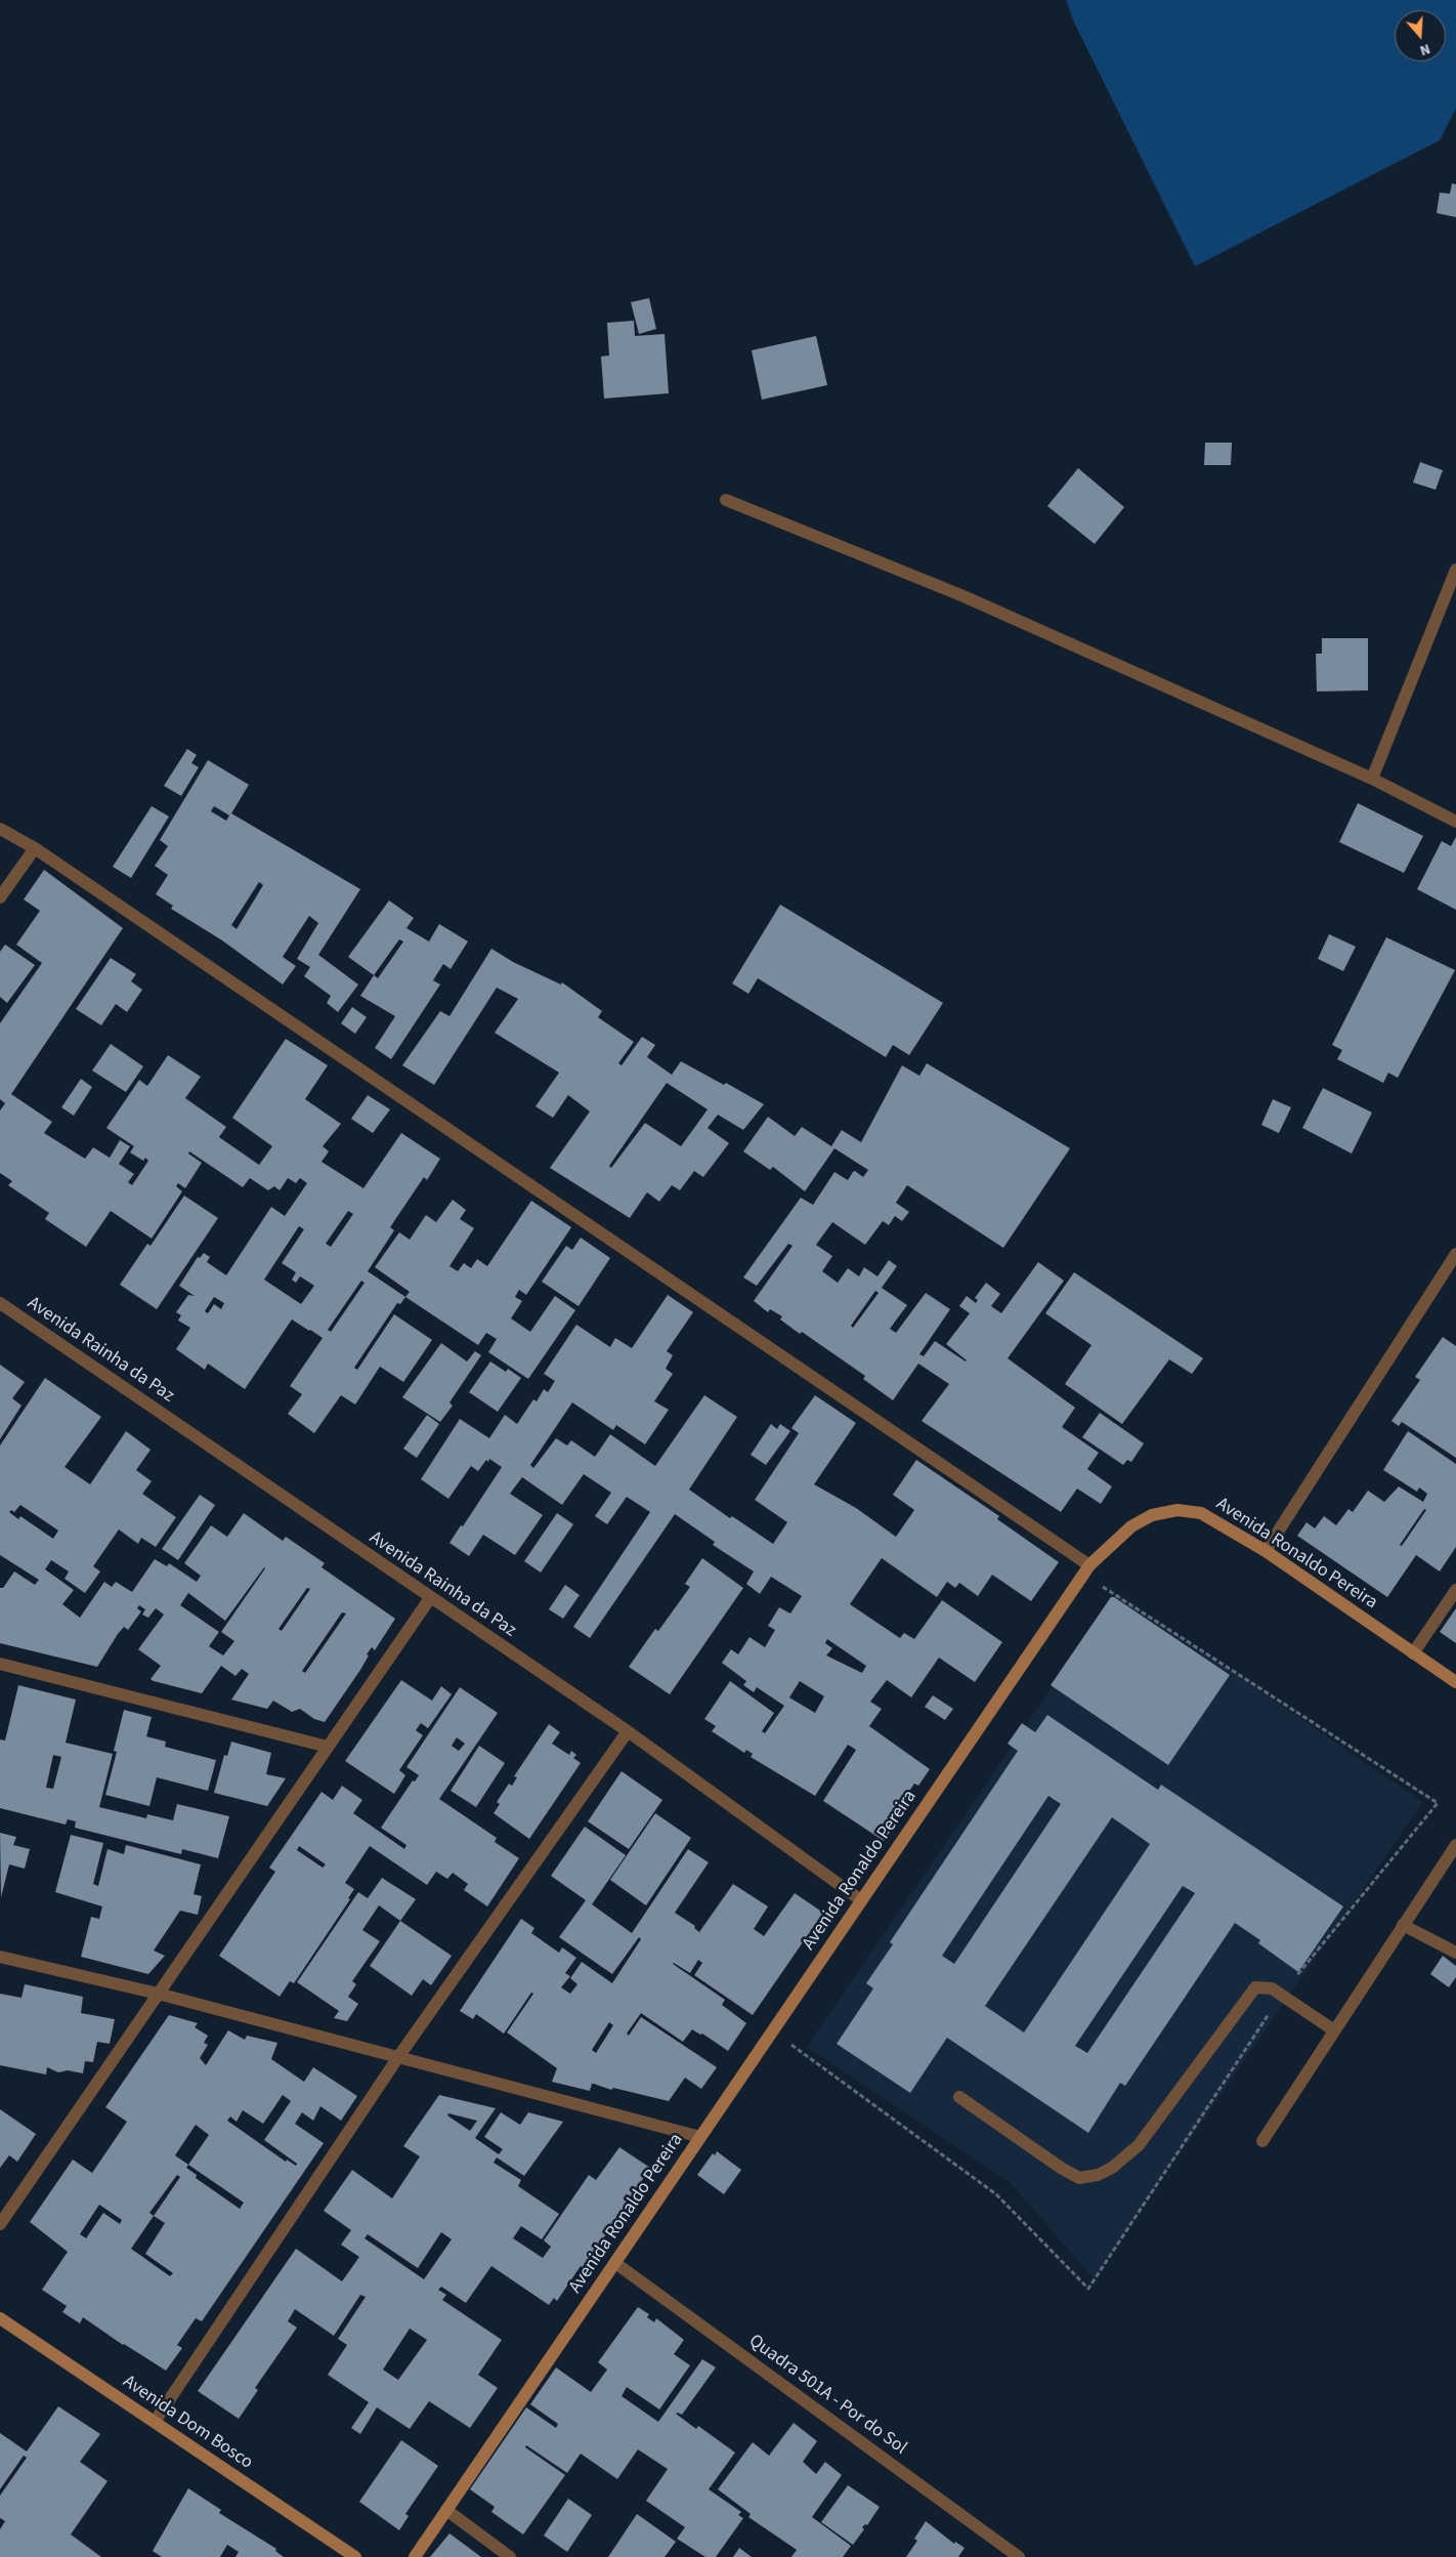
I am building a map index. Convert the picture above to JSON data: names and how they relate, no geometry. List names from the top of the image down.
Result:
{
  "streets": {
    "street": [
      "Avenida Rainha da Paz",
      "Avenida Ronaldo Pereira",
      "Quadra 501A - Por do Sol",
      "Avenida Dom Bosco"
    ]
  },
  "crossings": [
    ["Avenida Rainha da Paz", "Avenida Ronaldo Pereira"],
    ["Avenida Ronaldo Pereira", "Quadra 501A - Por do Sol"]
  ],
  "north": "bottom"
}
